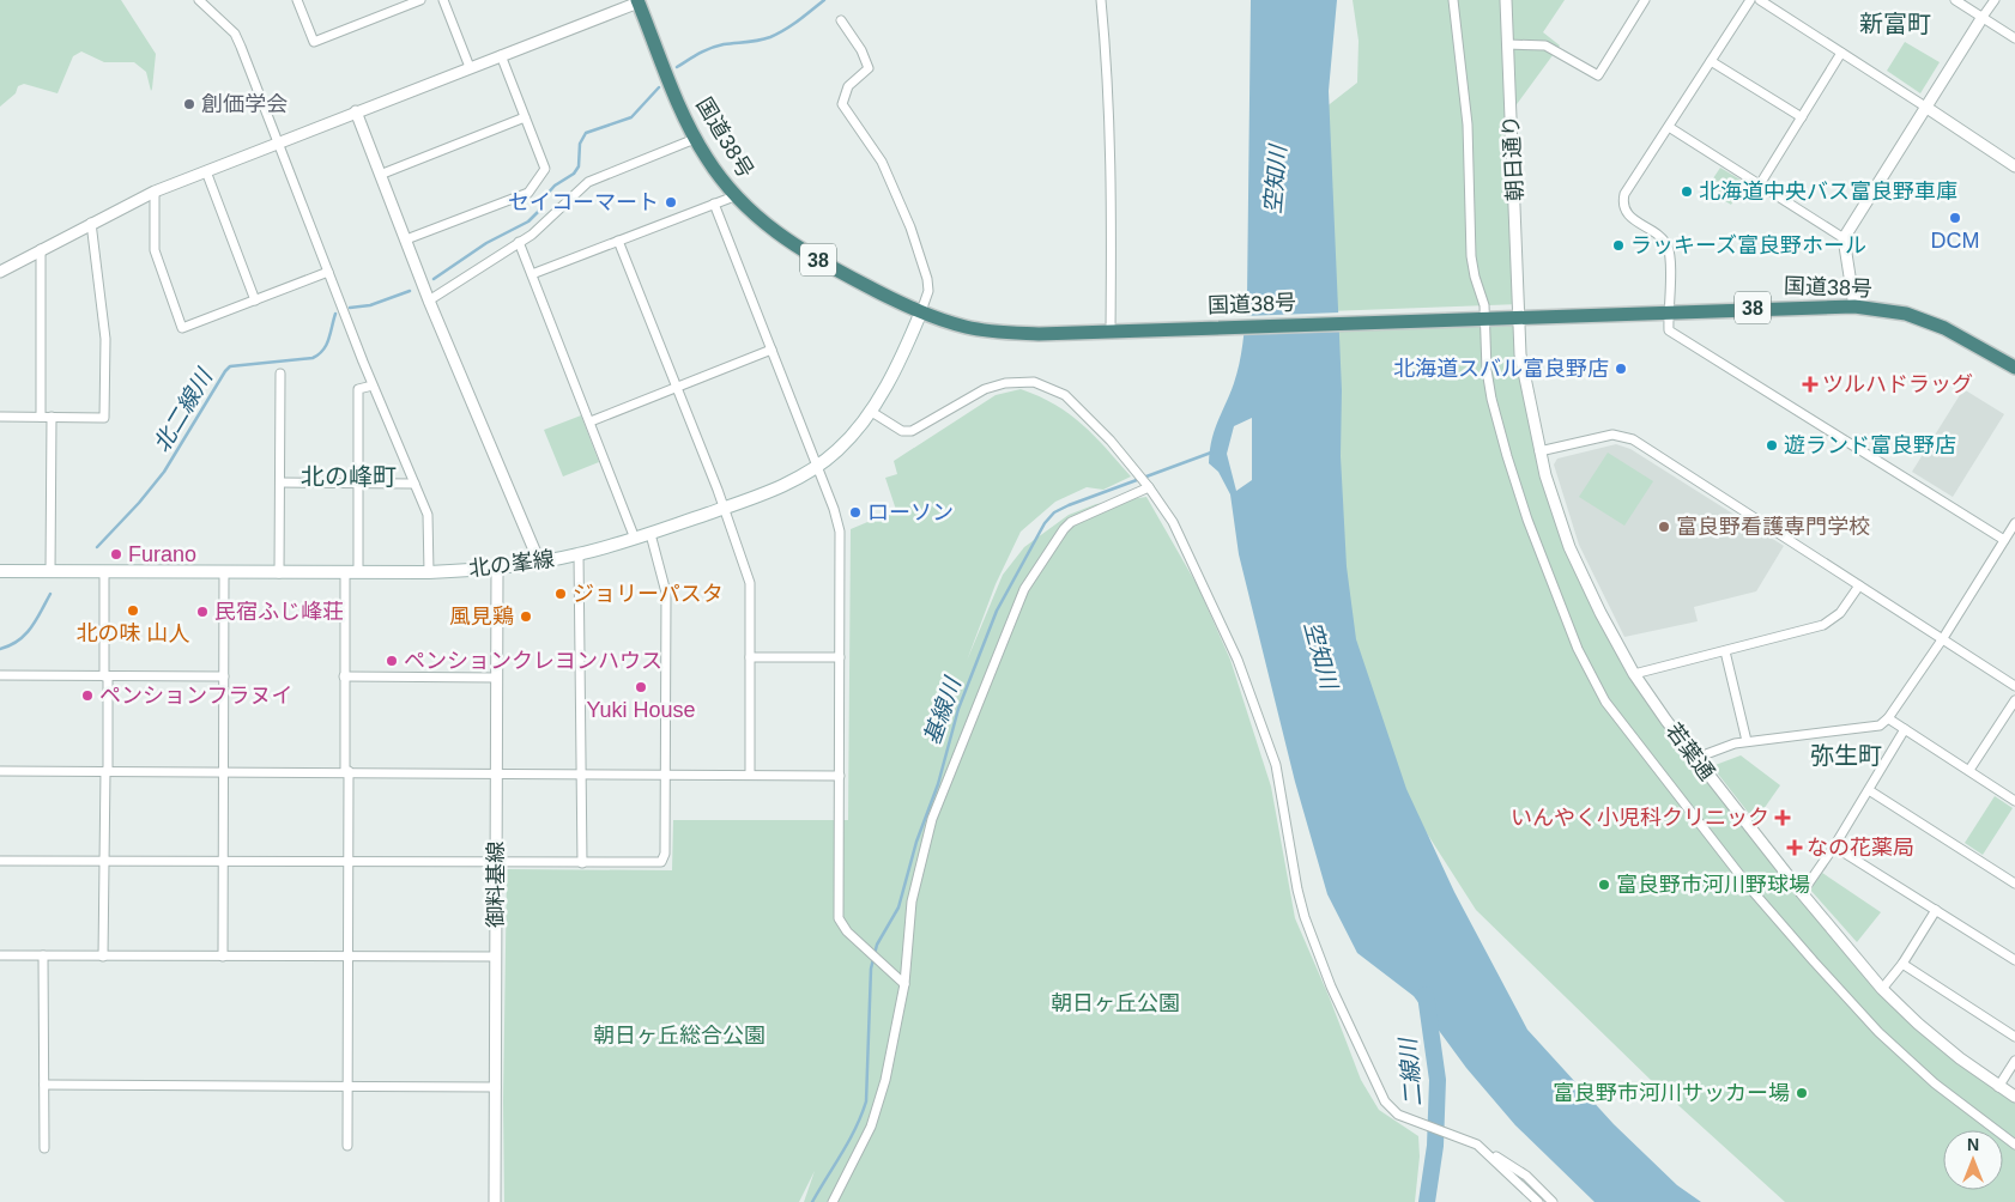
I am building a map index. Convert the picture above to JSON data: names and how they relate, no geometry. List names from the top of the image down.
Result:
{
  "streets": {
    "highway": ["国道38号", "38"],
    "main road": ["北の峯線"],
    "street": ["朝日通り", "若葉通", "御料基線"]
  },
  "crossings": [
    ["国道38号", "朝日通り"],
    ["国道38号", "北の峯線"],
    ["国道38号", "若葉通"],
    ["朝日通り", "若葉通"],
    ["北の峯線", "御料基線"]
  ],
  "districts": ["新富町", "北の峰町", "弥生町"],
  "water": [
    "空知川",
    "北二線川",
    "基線川",
    "二線川"
  ],
  "parks": ["朝日ヶ丘公園", "朝日ヶ丘総合公園"],
  "places": {
    "other": [
      "創価学会",
      "北海道中央バス富良野車庫",
      "セイコーマート",
      "DCM",
      "ラッキーズ富良野ホール",
      "北海道スバル富良野店",
      "遊ランド富良野店",
      "ローソン",
      "富良野看護専門学校",
      "Furano",
      "ジョリーパスタ",
      "北の味 山人",
      "民宿ふじ峰荘",
      "風見鶏",
      "ペンションクレヨンハウス",
      "Yuki House",
      "ペンションフラヌイ",
      "富良野市河川野球場",
      "富良野市河川サッカー場"
    ],
    "health": ["ツルハドラッグ", "いんやく小児科クリニック", "なの花薬局"]
  },
  "north": "top"
}
